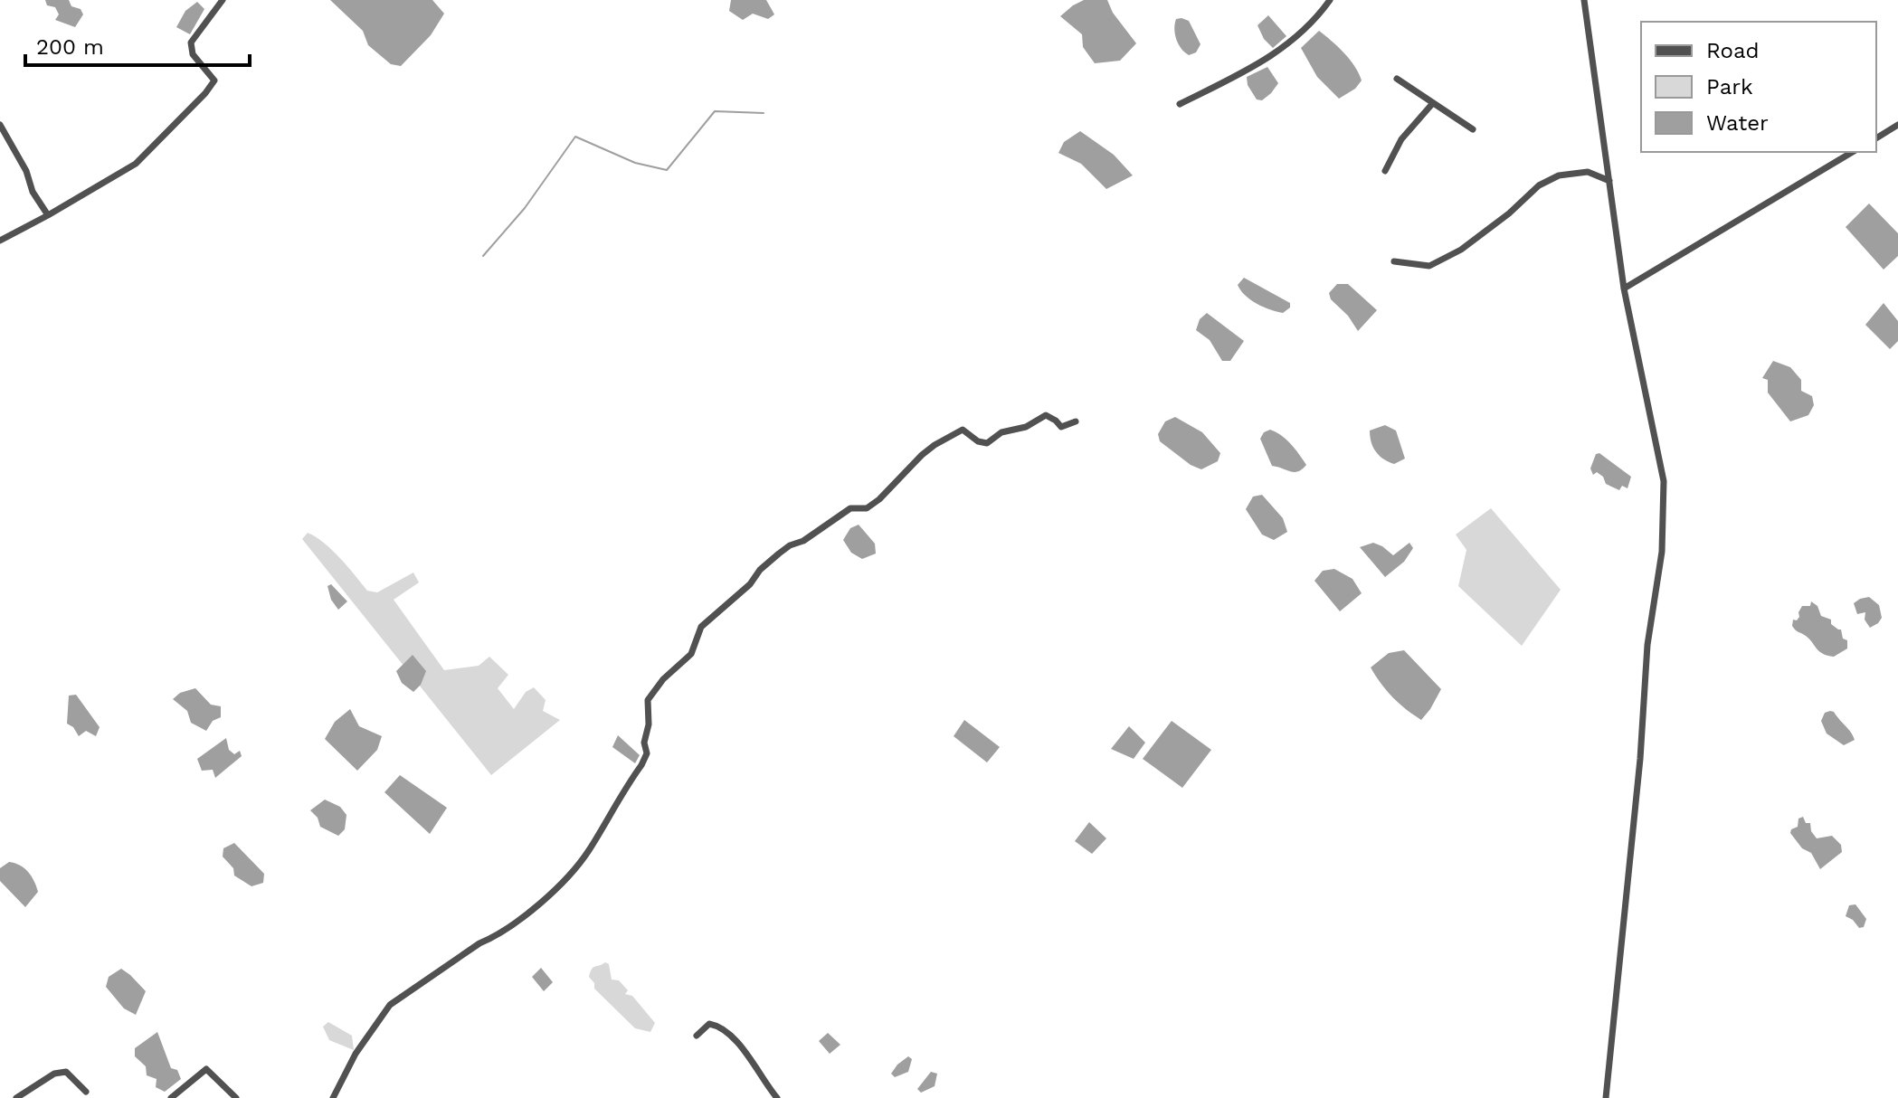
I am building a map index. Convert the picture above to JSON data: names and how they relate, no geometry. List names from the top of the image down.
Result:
{
  "legend": ["Road", "Park", "Water"],
  "scale_bar": "200 m"
}
